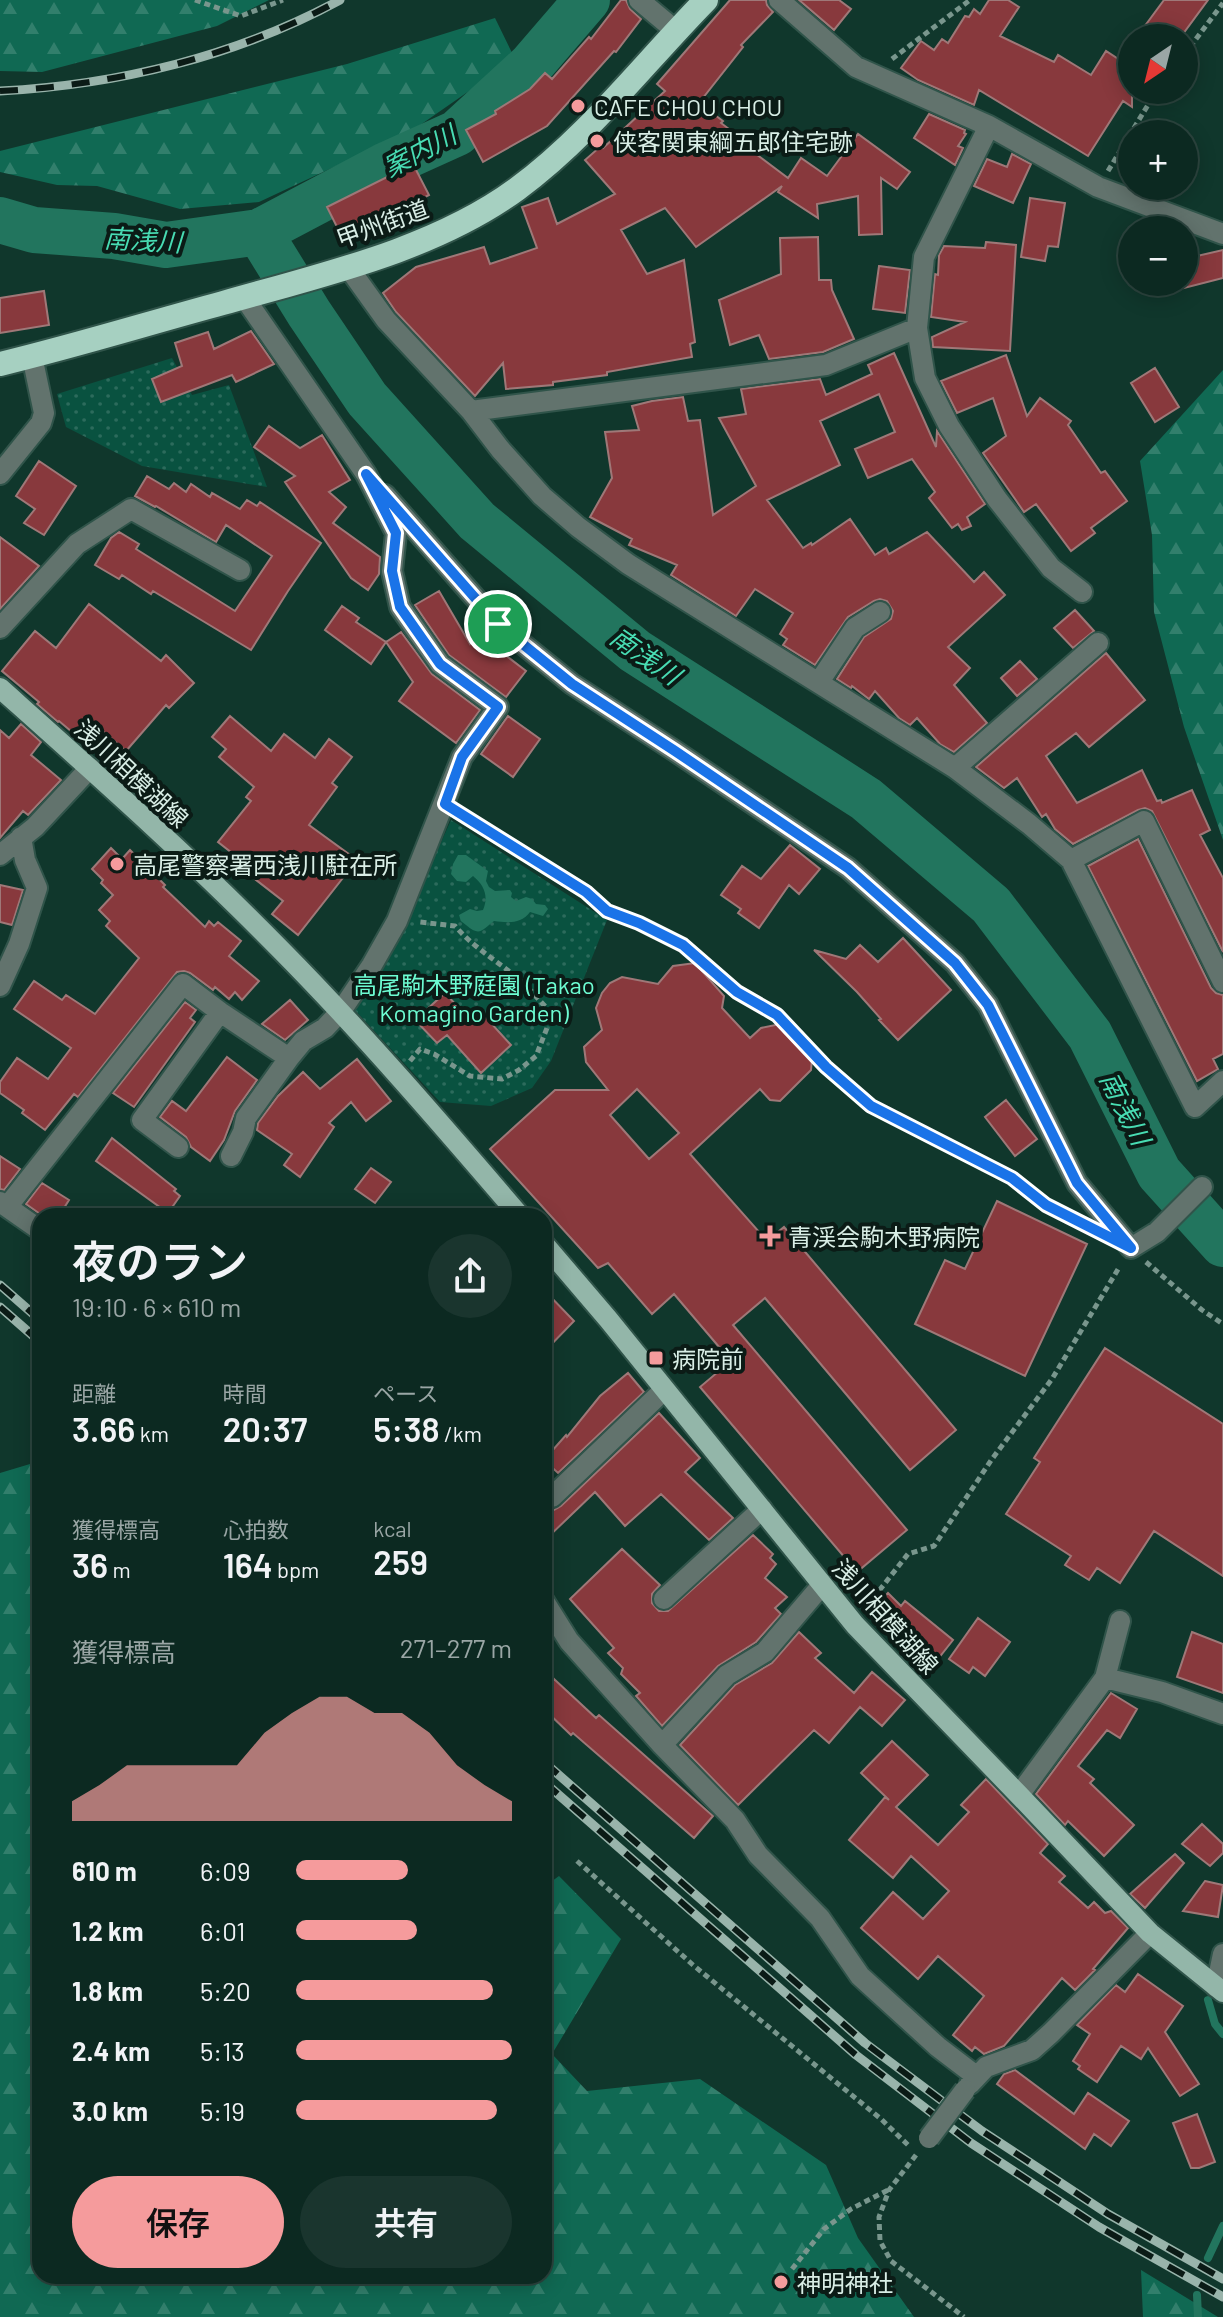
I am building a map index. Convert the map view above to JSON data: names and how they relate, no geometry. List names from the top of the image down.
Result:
{
  "streets": {
    "highway": ["甲州街道"],
    "main road": ["浅川相模湖線"]
  },
  "water": ["案内川", "南浅川"],
  "parks": ["高尾駒木野庭園 (Takao Komagino Garden)"],
  "places": {
    "other": [
      "CAFE CHOU CHOU",
      "侠客関東綱五郎住宅跡",
      "高尾警察署西浅川駐在所",
      "神明神社"
    ],
    "health": ["青渓会駒木野病院"],
    "transit": ["病院前"]
  },
  "north": "bottom left",
  "page": {
    "map_buttons": ["+", "−"],
    "heading": ["夜のラン", "19:10 · 6 × 610 m"],
    "stats": [
      ["距離", "3.66 km"],
      ["時間", "20:37"],
      ["ペース", "5:38 /km"],
      ["獲得標高", "36 m"],
      ["心拍数", "164 bpm"],
      ["kcal", "259"]
    ],
    "chart": ["獲得標高", "271–277 m"],
    "list": [
      {
        "name": "610 m",
        "note": "6:09"
      },
      {
        "name": "1.2 km",
        "note": "6:01"
      },
      {
        "name": "1.8 km",
        "note": "5:20"
      },
      {
        "name": "2.4 km",
        "note": "5:13"
      },
      {
        "name": "3.0 km",
        "note": "5:19"
      }
    ],
    "buttons": ["保存", "共有"]
  }
}
